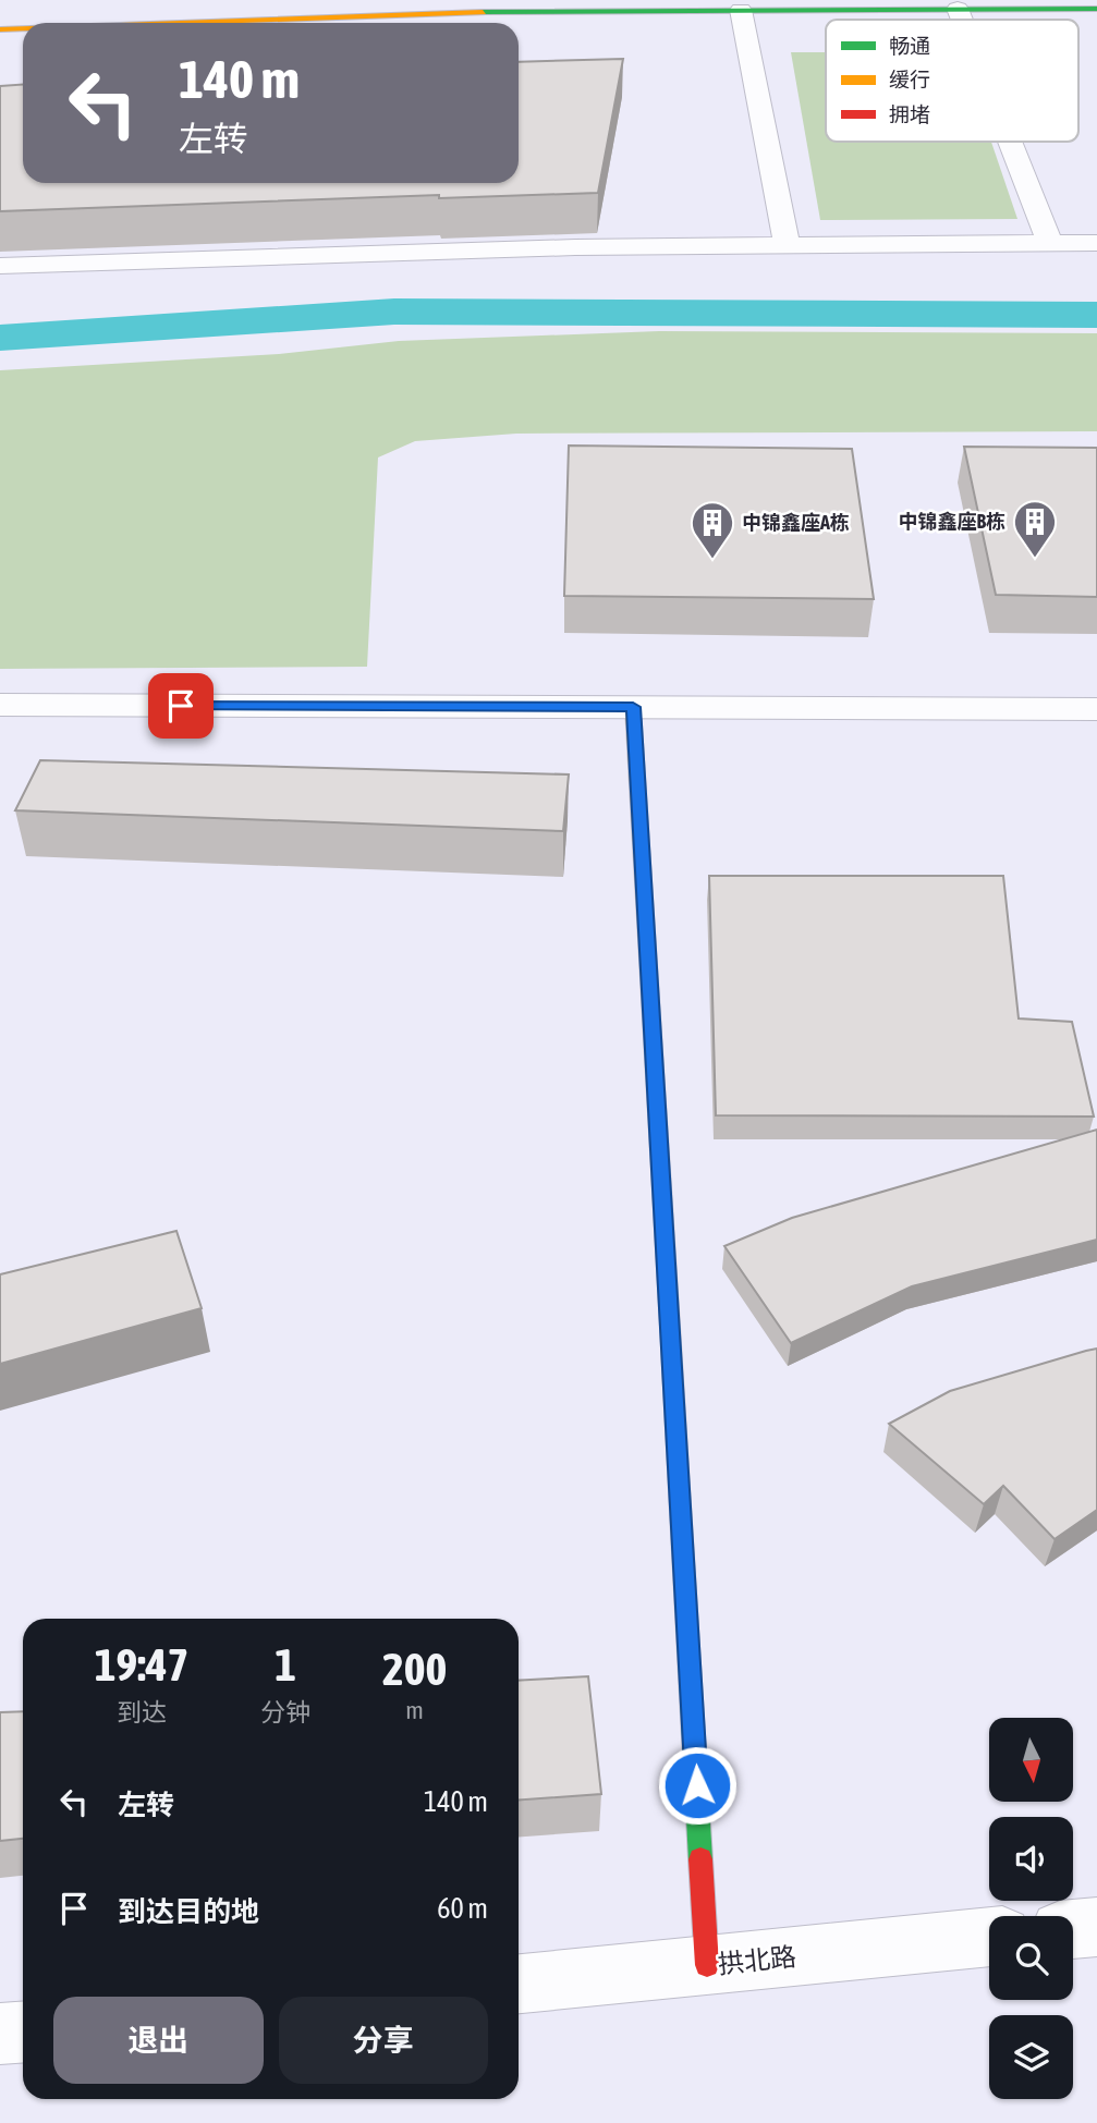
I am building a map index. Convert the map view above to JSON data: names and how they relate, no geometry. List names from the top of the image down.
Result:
{
  "streets": {
    "street": ["拱北路"]
  },
  "places": {
    "building": ["中锦鑫座B栋", "中锦鑫座A栋"]
  },
  "legend": ["畅通", "缓行", "拥堵"],
  "north": "bottom",
  "page": {
    "turn": ["140 m", "左转"],
    "eta": [
      "19:47",
      "到达",
      "1",
      "分钟",
      "200",
      "m"
    ],
    "list": [
      {
        "name": "左转",
        "value": "140 m"
      },
      {
        "name": "到达目的地",
        "value": "60 m"
      }
    ],
    "buttons": ["退出", "分享"]
  }
}
